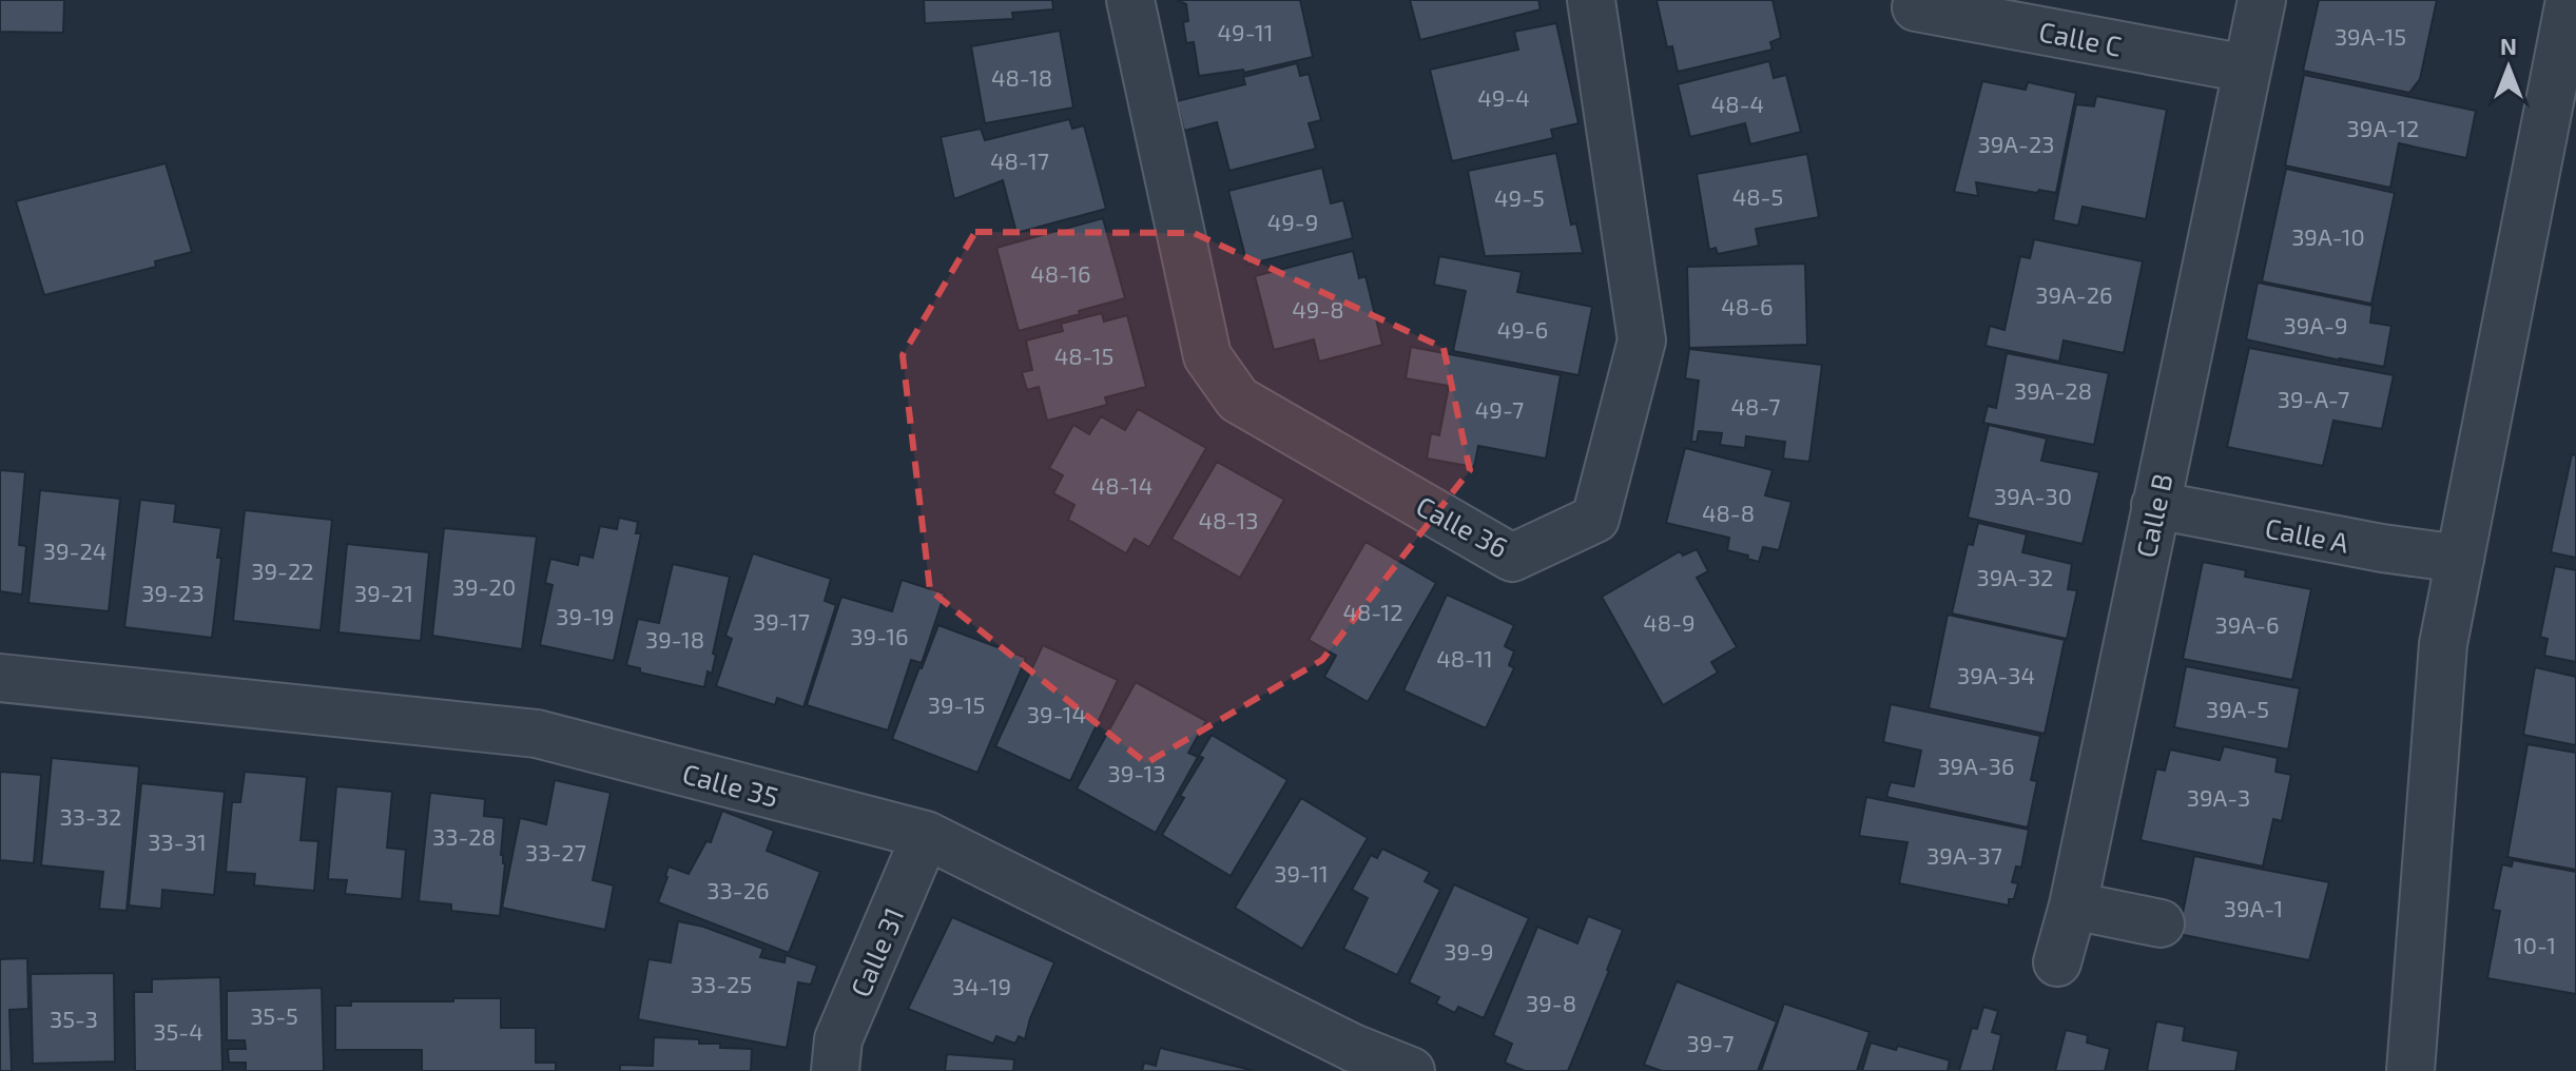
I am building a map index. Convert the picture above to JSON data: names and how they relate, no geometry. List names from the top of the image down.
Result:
{
  "streets": {
    "street": [
      "Calle C",
      "Calle B",
      "Calle 36",
      "Calle A",
      "Calle 35",
      "Calle 31"
    ]
  },
  "crossings": [
    ["Calle C", "Calle B"],
    ["Calle B", "Calle A"],
    ["Calle 35", "Calle 31"]
  ],
  "house_numbers": [
    "49-11",
    "39A-15",
    "48-18",
    "49-4",
    "48-4",
    "39A-12",
    "39A-23",
    "48-17",
    "48-5",
    "49-5",
    "49-9",
    "39A-10",
    "48-16",
    "39A-26",
    "48-6",
    "49-8",
    "39A-9",
    "49-6",
    "48-15",
    "39A-28",
    "39-A-7",
    "48-7",
    "49-7",
    "48-14",
    "39A-30",
    "48-8",
    "48-13",
    "39-24",
    "39-22",
    "39A-32",
    "39-20",
    "39-23",
    "39-21",
    "48-12",
    "39-19",
    "39-17",
    "48-9",
    "39A-6",
    "39-16",
    "39-18",
    "48-11",
    "39A-34",
    "39-15",
    "39A-5",
    "39-14",
    "39A-36",
    "39-13",
    "39A-3",
    "33-32",
    "33-28",
    "33-31",
    "33-27",
    "39A-37",
    "39-11",
    "33-26",
    "39A-1",
    "10-1",
    "39-9",
    "33-25",
    "34-19",
    "39-8",
    "35-5",
    "35-3",
    "35-4",
    "39-7"
  ],
  "north": "top"
}
